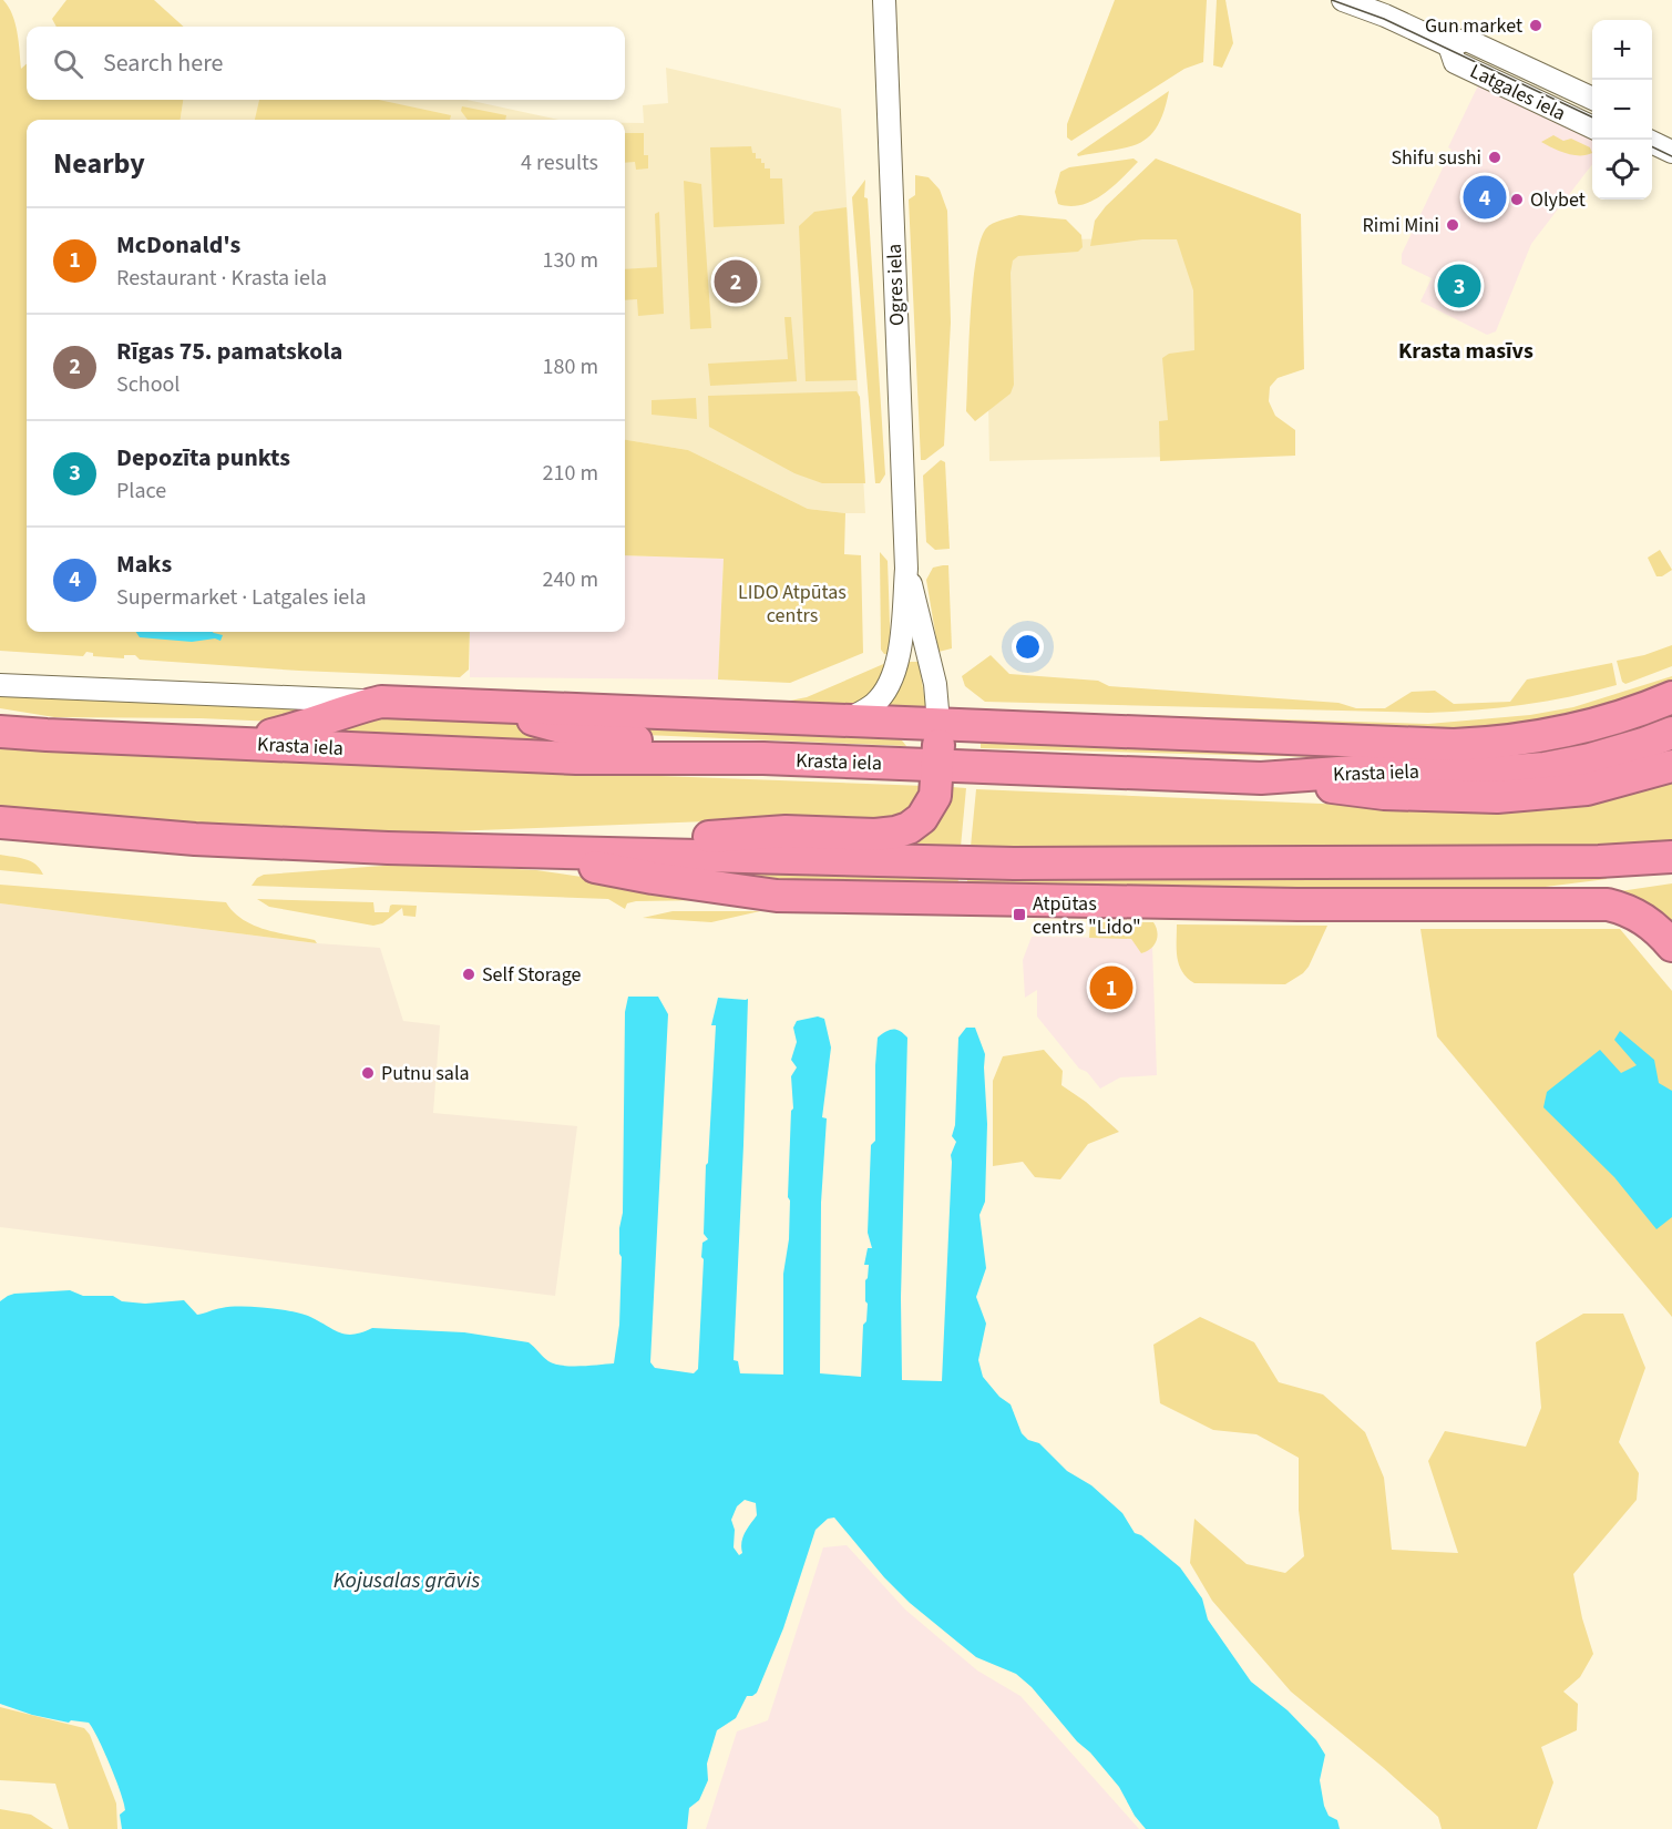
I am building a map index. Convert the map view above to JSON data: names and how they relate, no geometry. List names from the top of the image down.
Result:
{
  "streets": {
    "highway": ["Krasta iela"],
    "street": ["Latgales iela", "Ogres iela"]
  },
  "districts": ["Krasta masīvs"],
  "water": ["Kojusalas grāvis"],
  "parks": ["LIDO Atpūtas centrs"],
  "places": {
    "other": [
      "Gun market",
      "Shifu sushi",
      "Olybet",
      "Rimi Mini",
      "Self Storage",
      "Putnu sala"
    ],
    "transit": ["Atpūtas centrs \"Lido\""]
  },
  "page": {
    "map_buttons": ["+", "−"],
    "search": "Search here",
    "heading": ["Nearby", "4 results"],
    "pins": [
      "4",
      "2",
      "3",
      "1"
    ],
    "list": [
      {
        "mark": "1",
        "name": "McDonald's",
        "note": "Restaurant · Krasta iela",
        "value": "130 m"
      },
      {
        "mark": "2",
        "name": "Rīgas 75. pamatskola",
        "note": "School",
        "value": "180 m"
      },
      {
        "mark": "3",
        "name": "Depozīta punkts",
        "note": "Place",
        "value": "210 m"
      },
      {
        "mark": "4",
        "name": "Maks",
        "note": "Supermarket · Latgales iela",
        "value": "240 m"
      }
    ]
  }
}
